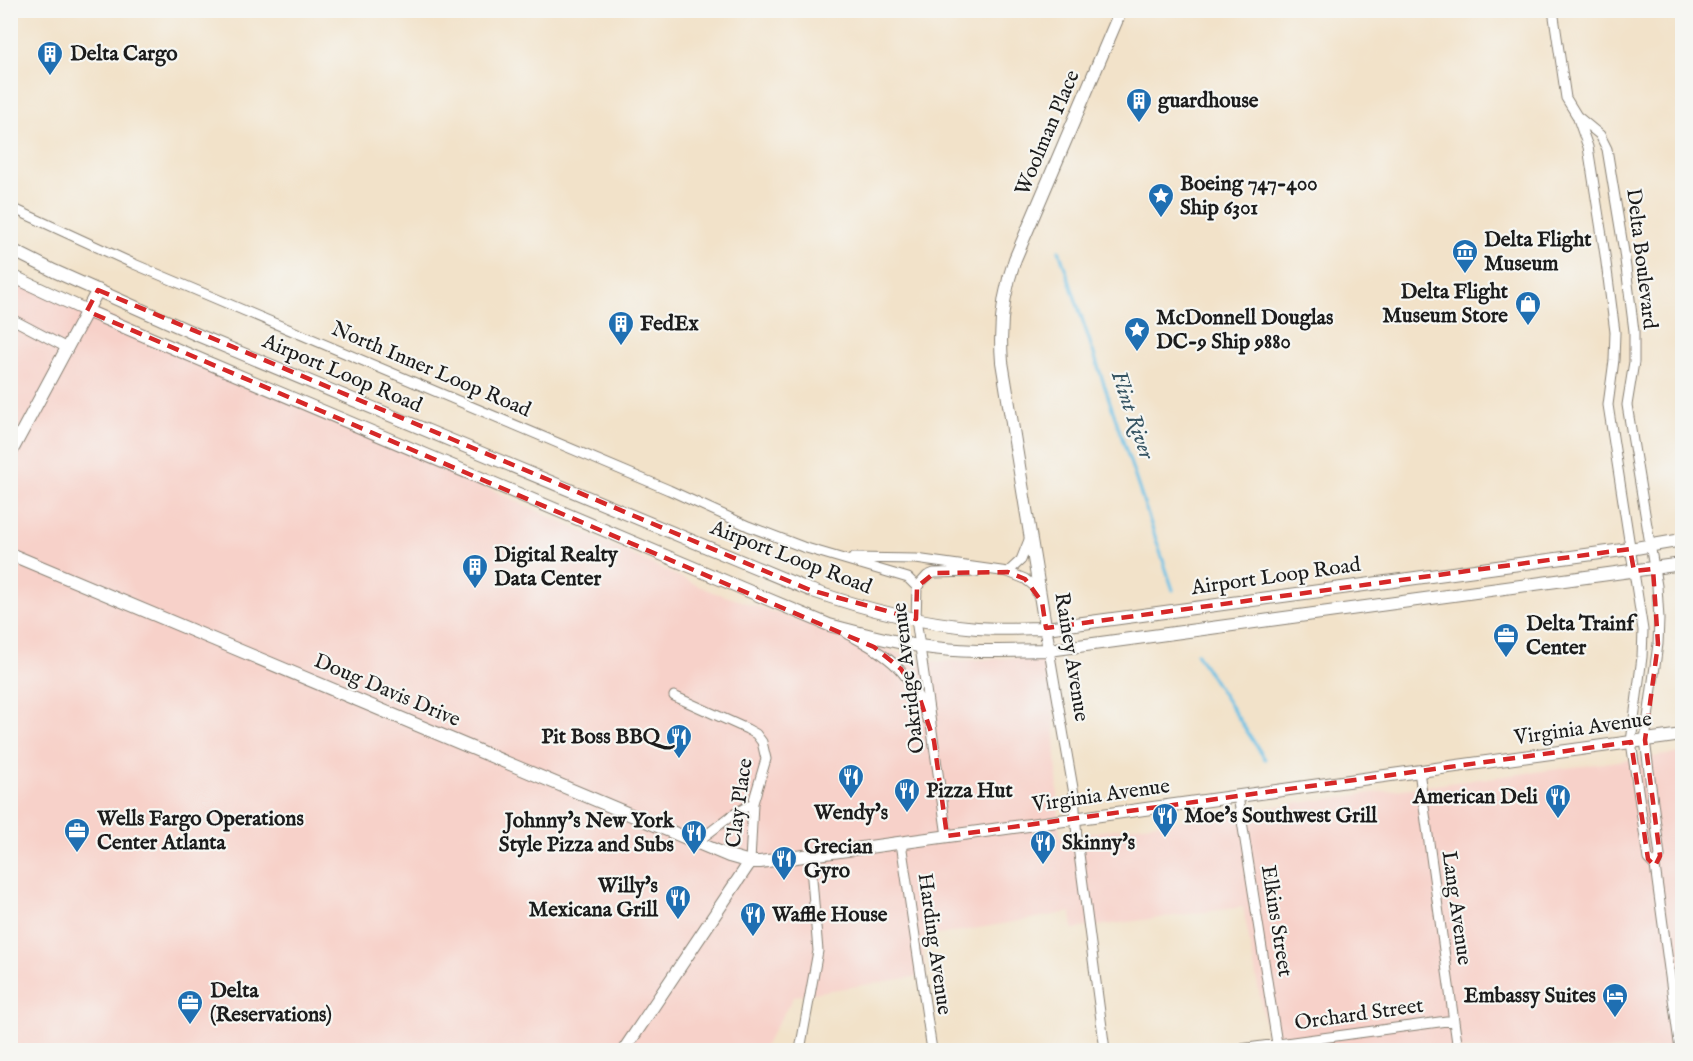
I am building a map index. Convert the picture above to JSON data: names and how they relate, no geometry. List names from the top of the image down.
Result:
{
  "streets": {
    "main road": [
      "Woolman Place",
      "Airport Loop Road",
      "Rainey Avenue",
      "Doug Davis Drive",
      "Virginia Avenue"
    ],
    "street": [
      "Delta Boulevard",
      "North Inner Loop Road",
      "Oakridge Avenue",
      "Clay Place",
      "Lang Avenue",
      "Elkins Street",
      "Harding Avenue",
      "Orchard Street"
    ]
  },
  "crossings": [
    ["Woolman Place", "Rainey Avenue"],
    ["Delta Boulevard", "Airport Loop Road"],
    ["Delta Boulevard", "Virginia Avenue"],
    ["North Inner Loop Road", "Rainey Avenue"],
    ["North Inner Loop Road", "Oakridge Avenue"],
    ["Airport Loop Road", "Rainey Avenue"],
    ["Airport Loop Road", "Oakridge Avenue"],
    ["Rainey Avenue", "Virginia Avenue"],
    ["Oakridge Avenue", "Virginia Avenue"],
    ["Doug Davis Drive", "Virginia Avenue"],
    ["Doug Davis Drive", "Clay Place"],
    ["Virginia Avenue", "Clay Place"],
    ["Virginia Avenue", "Lang Avenue"],
    ["Virginia Avenue", "Elkins Street"],
    ["Virginia Avenue", "Harding Avenue"],
    ["Lang Avenue", "Orchard Street"],
    ["Elkins Street", "Orchard Street"]
  ],
  "water": ["Flint River"],
  "places": {
    "building": [
      "Delta Cargo",
      "guardhouse",
      "FedEx",
      "Digital Realty Data Center"
    ],
    "place": ["Boeing 747-400 Ship 6301", "McDonnell Douglas DC-9 Ship 9880"],
    "museum": ["Delta Flight Museum"],
    "shop": ["Delta Flight Museum Store"],
    "office": ["Delta Trainf Center", "Wells Fargo Operations Center Atlanta", "Delta (Reservations)"],
    "restaurant": [
      "Pit Boss BBQ",
      "Wendy's",
      "Pizza Hut",
      "American Deli",
      "Moe's Southwest Grill",
      "Johnny's New York Style Pizza and Subs",
      "Skinny's",
      "Grecian Gyro",
      "Willy's Mexicana Grill",
      "Waffle House"
    ],
    "hotel": ["Embassy Suites"]
  }
}
